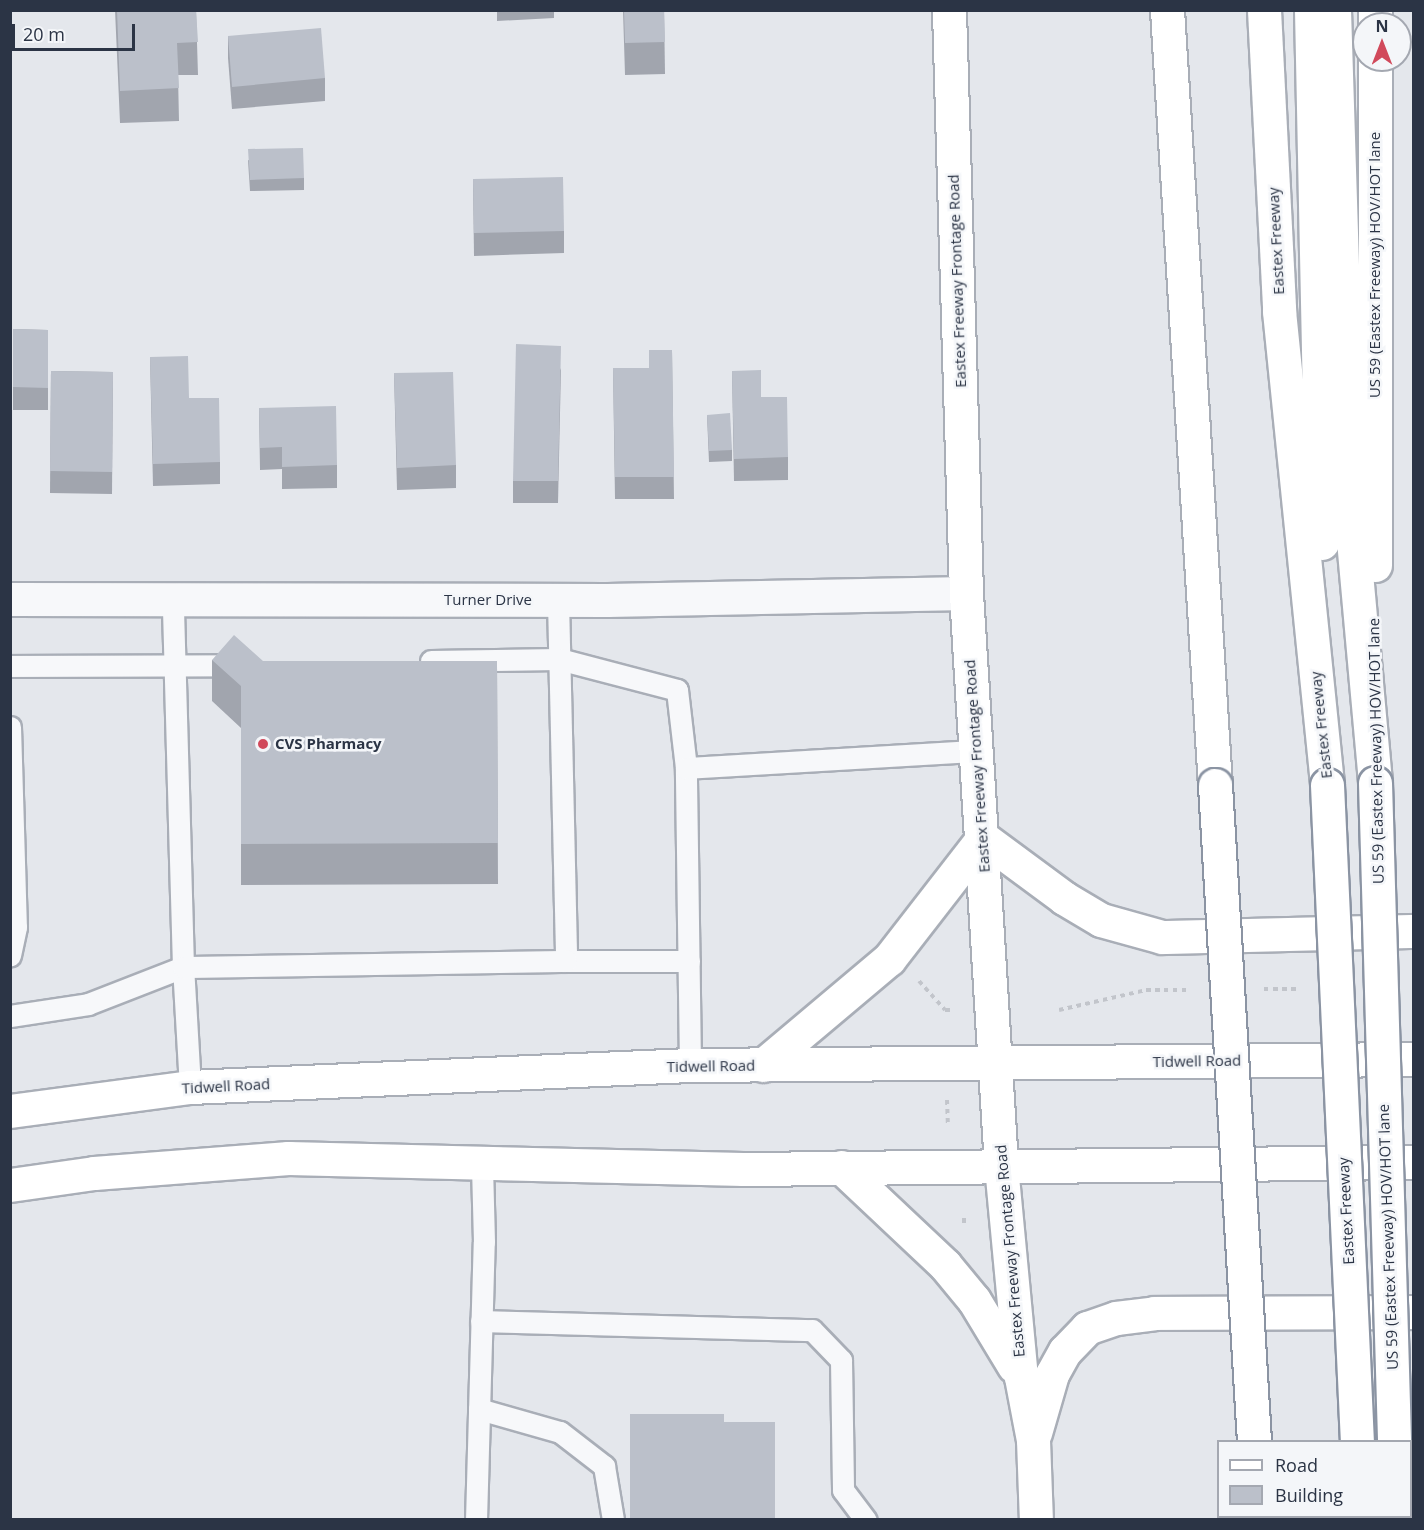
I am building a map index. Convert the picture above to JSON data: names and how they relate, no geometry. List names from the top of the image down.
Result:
{
  "streets": {
    "main road": [
      "Eastex Freeway",
      "US 59 (Eastex Freeway) HOV/HOT lane",
      "Eastex Freeway Frontage Road",
      "Tidwell Road"
    ],
    "street": ["Turner Drive"]
  },
  "crossings": [
    ["Eastex Freeway Frontage Road", "Turner Drive"],
    ["Eastex Freeway Frontage Road", "Tidwell Road"]
  ],
  "places": ["CVS Pharmacy"],
  "legend": ["Road", "Building"],
  "scale_bar": "20 m",
  "north": "top"
}
